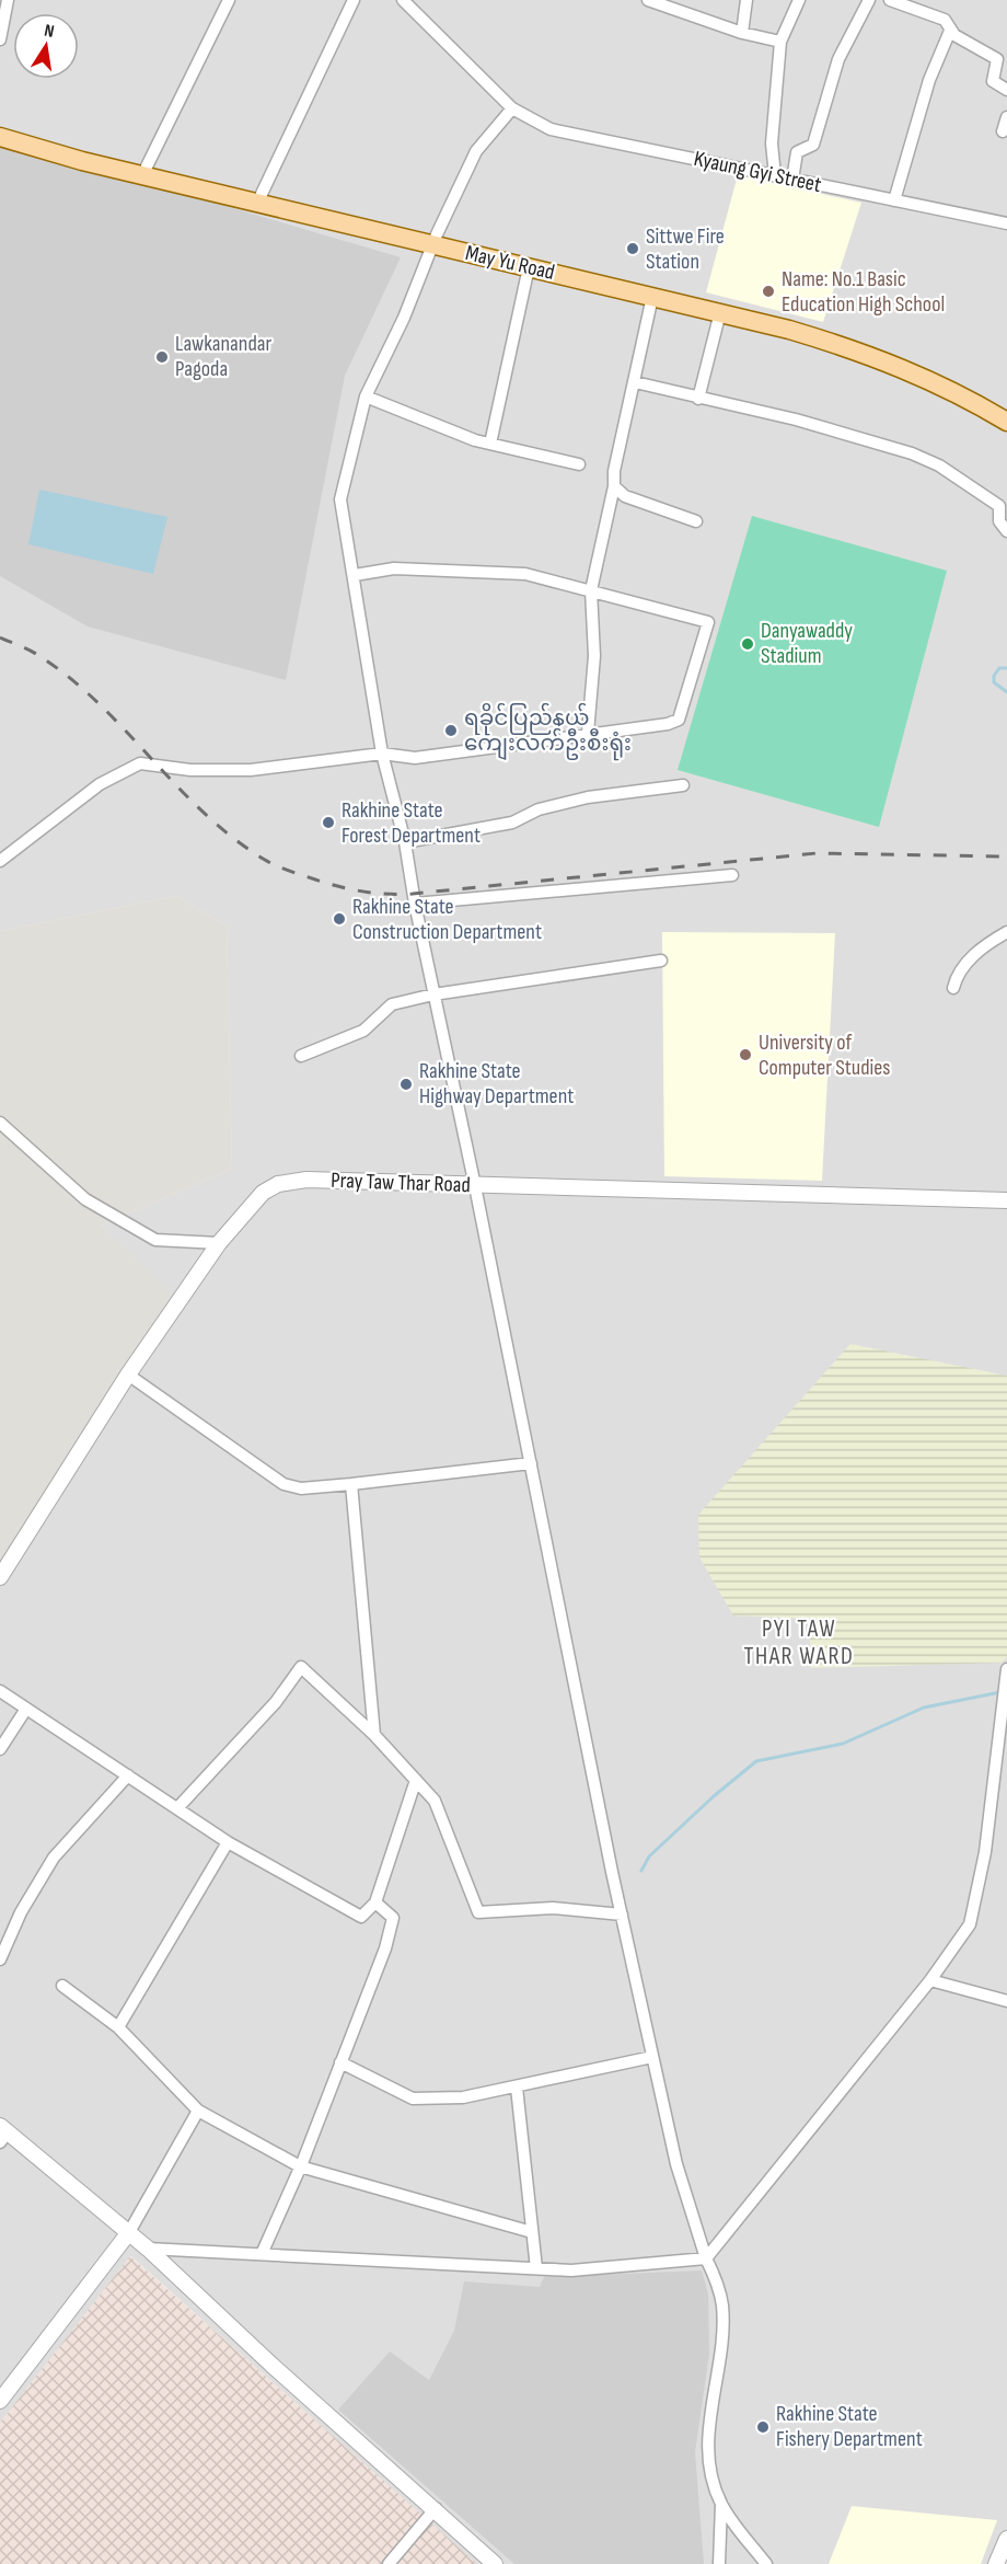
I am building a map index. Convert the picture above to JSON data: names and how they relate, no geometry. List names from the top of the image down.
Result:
{
  "streets": {
    "main road": ["May Yu Road"],
    "street": ["Kyaung Gyi Street", "Pray Taw Thar Road"]
  },
  "districts": ["PYI TAW THAR WARD"],
  "places": [
    "Sittwe Fire Station",
    "Name: No.1 Basic Education High School",
    "Lawkanandar Pagoda",
    "Danyawaddy Stadium",
    "ရခိုင်ပြည်နယ် ကျေးလက်ဦးစီးရုံး",
    "Rakhine State Forest Department",
    "Rakhine State Construction Department",
    "University of Computer Studies",
    "Rakhine State Highway Department",
    "Rakhine State Fishery Department"
  ],
  "north": "top"
}
